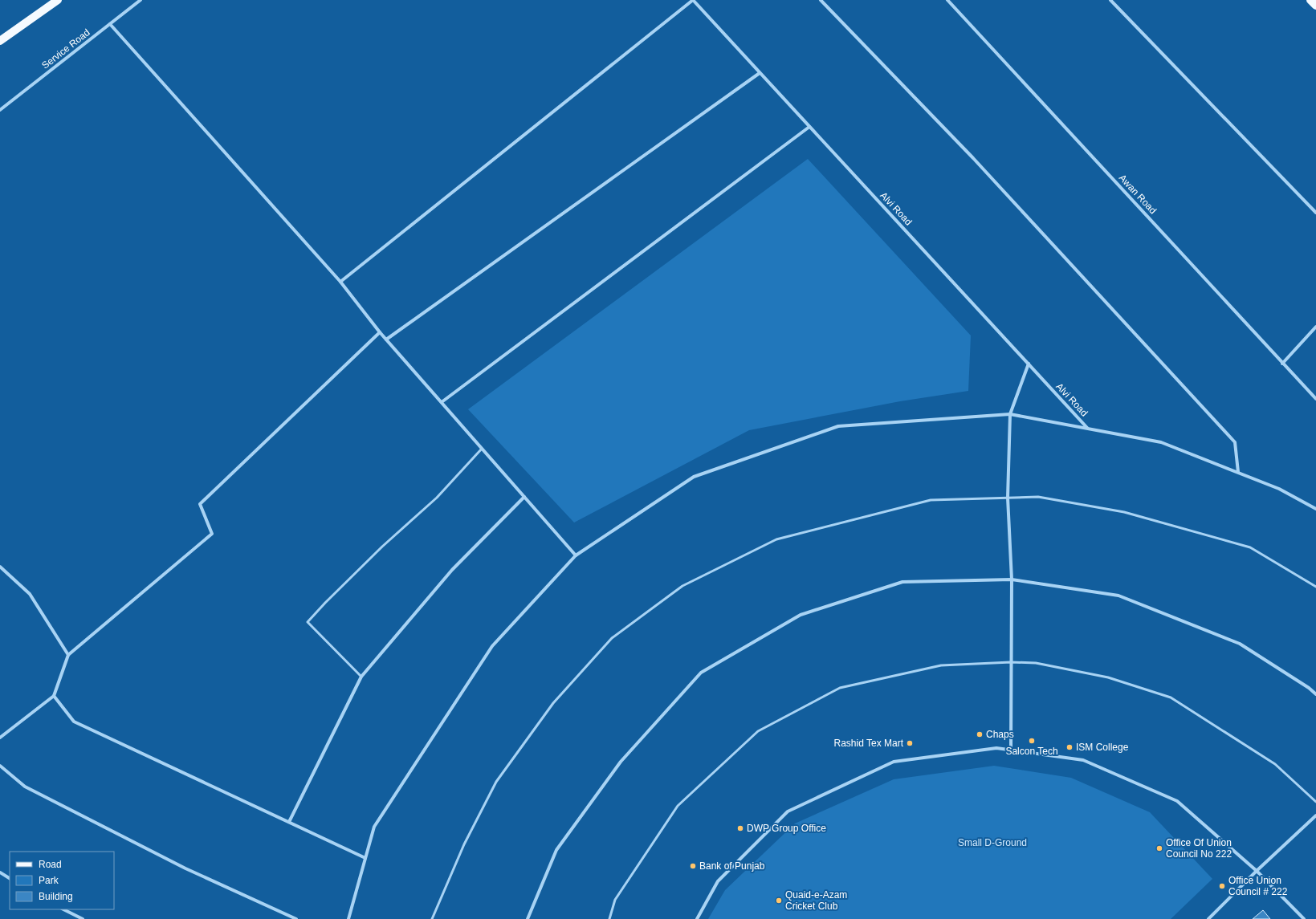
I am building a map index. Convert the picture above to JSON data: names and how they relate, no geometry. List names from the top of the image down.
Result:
{
  "streets": {
    "street": ["Service Road", "Awan Road", "Alvi Road"]
  },
  "parks": ["Small D-Ground"],
  "places": [
    "Chaps",
    "Salcon Tech",
    "Rashid Tex Mart",
    "ISM College",
    "DWP Group Office",
    "Office Of Union Council No 222",
    "Bank of Punjab",
    "Office Union Council # 222",
    "Quaid-e-Azam Cricket Club"
  ],
  "legend": ["Road", "Park", "Building"]
}
